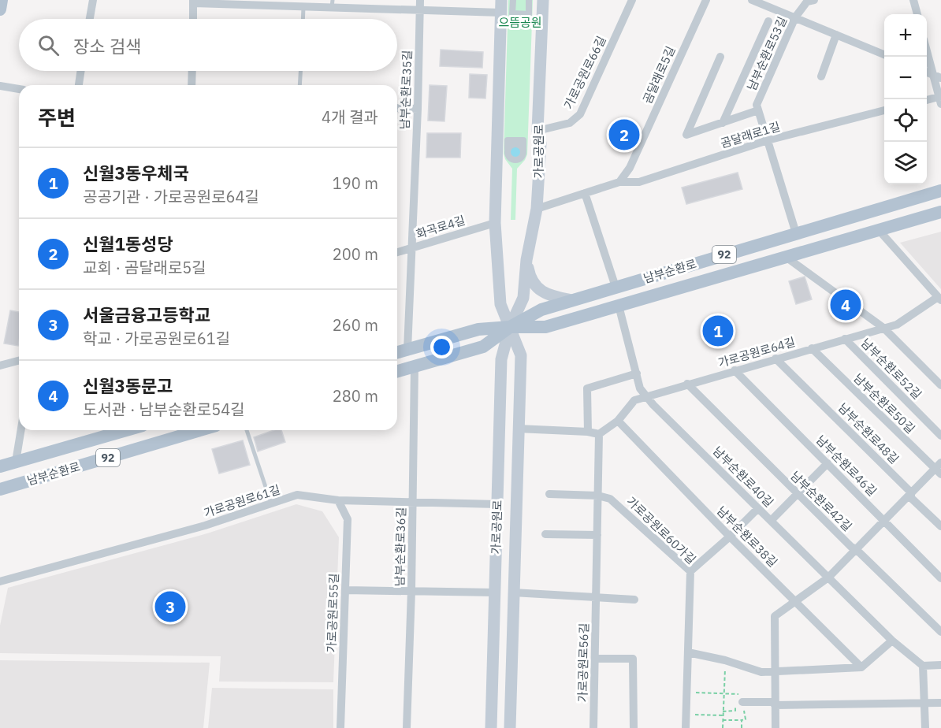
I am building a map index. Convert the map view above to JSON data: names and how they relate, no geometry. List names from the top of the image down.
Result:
{
  "streets": {
    "main road": ["가로공원로", "92", "남부순환로"],
    "street": [
      "남부순환로53길",
      "가로공원로66길",
      "곰달래로5길",
      "남부순환로35길",
      "곰달래로1길",
      "화곡로4길",
      "가로공원로64길",
      "남부순환로52길",
      "남부순환로50길",
      "남부순환로48길",
      "남부순환로46길",
      "남부순환로40길",
      "가로공원로61길",
      "남부순환로42길",
      "가로공원로60가길",
      "남부순환로38길",
      "남부순환로36길",
      "가로공원로55길",
      "가로공원로56길"
    ]
  },
  "crossings": [
    ["남부순환로53길", "곰달래로1길"],
    ["남부순환로53길", "남부순환로"],
    ["가로공원로66길", "가로공원로"],
    ["곰달래로5길", "곰달래로1길"],
    ["남부순환로35길", "화곡로4길"],
    ["남부순환로35길", "남부순환로"],
    ["가로공원로", "화곡로4길"],
    ["가로공원로", "남부순환로"],
    ["가로공원로", "가로공원로61길"],
    ["남부순환로", "남부순환로40길"],
    ["남부순환로", "남부순환로36길"],
    ["가로공원로64길", "남부순환로52길"],
    ["가로공원로64길", "남부순환로50길"],
    ["가로공원로64길", "남부순환로48길"],
    ["가로공원로64길", "남부순환로46길"],
    ["가로공원로64길", "남부순환로40길"],
    ["가로공원로64길", "남부순환로42길"],
    ["가로공원로64길", "남부순환로38길"],
    ["가로공원로64길", "가로공원로56길"],
    ["가로공원로61길", "남부순환로36길"],
    ["가로공원로61길", "가로공원로55길"],
    ["가로공원로60가길", "가로공원로56길"]
  ],
  "parks": ["으뜸공원"],
  "page": {
    "map_buttons": ["+", "−"],
    "search": "장소 검색",
    "heading": ["주변", "4개 결과"],
    "pins": [
      "2",
      "4",
      "1",
      "3"
    ],
    "list": [
      {
        "mark": "1",
        "name": "신월3동우체국",
        "note": "공공기관 · 가로공원로64길",
        "value": "190 m"
      },
      {
        "mark": "2",
        "name": "신월1동성당",
        "note": "교회 · 곰달래로5길",
        "value": "200 m"
      },
      {
        "mark": "3",
        "name": "서울금융고등학교",
        "note": "학교 · 가로공원로61길",
        "value": "260 m"
      },
      {
        "mark": "4",
        "name": "신월3동문고",
        "note": "도서관 · 남부순환로54길",
        "value": "280 m"
      }
    ]
  }
}
